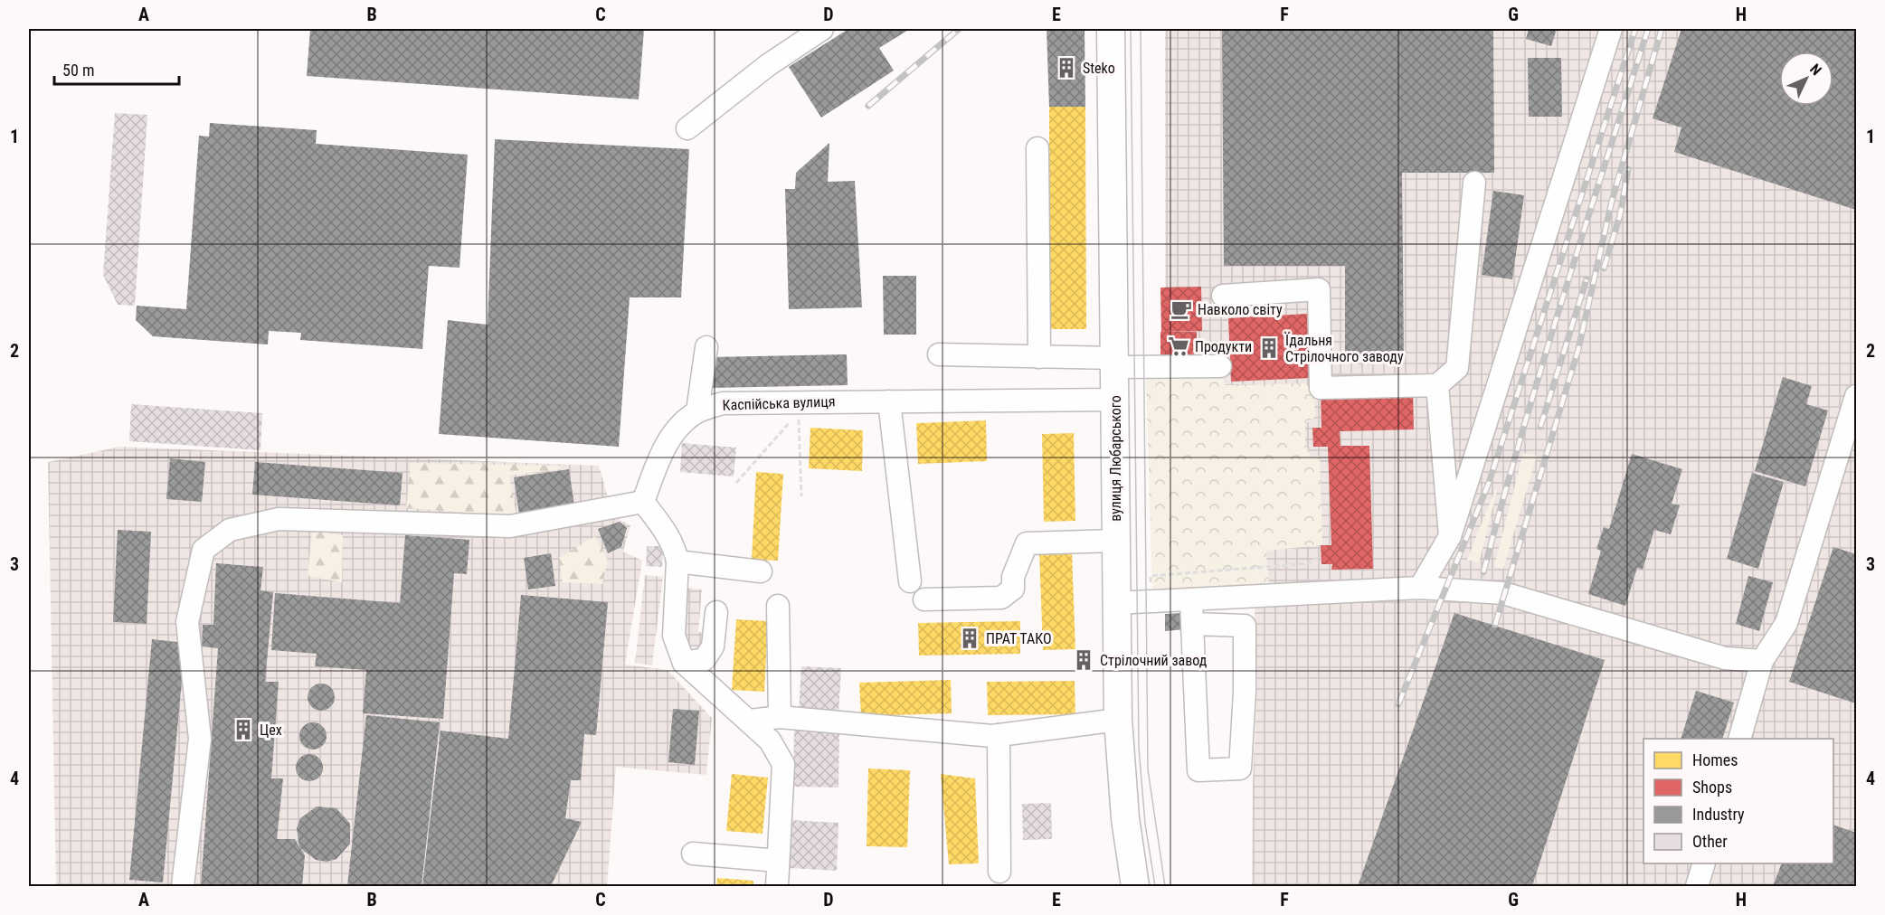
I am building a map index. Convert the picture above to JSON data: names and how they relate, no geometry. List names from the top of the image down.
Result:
{
  "streets": {
    "main road": ["вулиця Любарського"],
    "street": ["Каспійська вулиця"]
  },
  "crossings": [
    ["Каспійська вулиця", "вулиця Любарського"]
  ],
  "places": {
    "building": [
      "Steko",
      "Їдальня Стрілочного заводу",
      "ПРАТ ТАКО",
      "Стрілочний завод",
      "Цех"
    ],
    "cafe": ["Навколо світу"],
    "supermarket": ["Продукти"]
  },
  "legend": [
    "Homes",
    "Shops",
    "Industry",
    "Other"
  ],
  "scale_bar": "50 m",
  "north": "top right",
  "grid": {
    "columns": [
      "A",
      "B",
      "C",
      "D",
      "E",
      "F",
      "G",
      "H"
    ],
    "rows": [
      "1",
      "2",
      "3",
      "4"
    ]
  }
}
